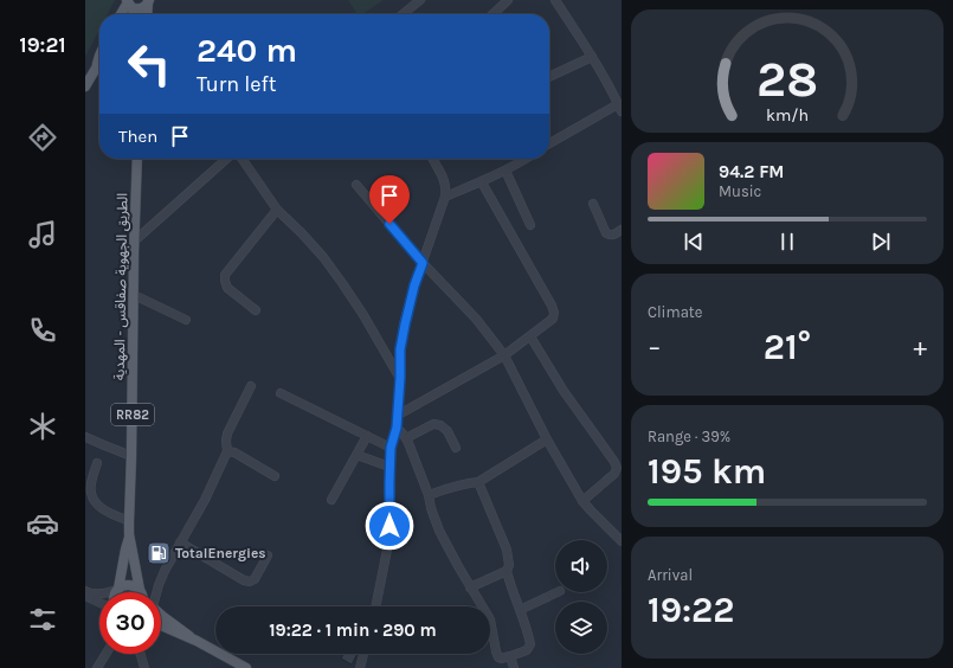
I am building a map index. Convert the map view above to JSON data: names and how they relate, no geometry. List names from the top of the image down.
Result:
{
  "streets": {
    "main road": ["الطريق الجهوية صفاقس - المهدية", "RR82"]
  },
  "places": {
    "fuel station": ["TotalEnergies"]
  },
  "page": {
    "tabs": "19:21",
    "turn": ["240 m", "Turn left"],
    "then": "Then",
    "song": ["94.2 FM", "Music"],
    "tile": [
      "Climate",
      ["Range · 39%", "195 km"],
      ["Arrival", "19:22"]
    ],
    "heat": ["−", "21°", "+"],
    "limit": "30",
    "trip": "19:22 · 1 min · 290 m",
    "gauge": ["28", "km/h"]
  }
}
